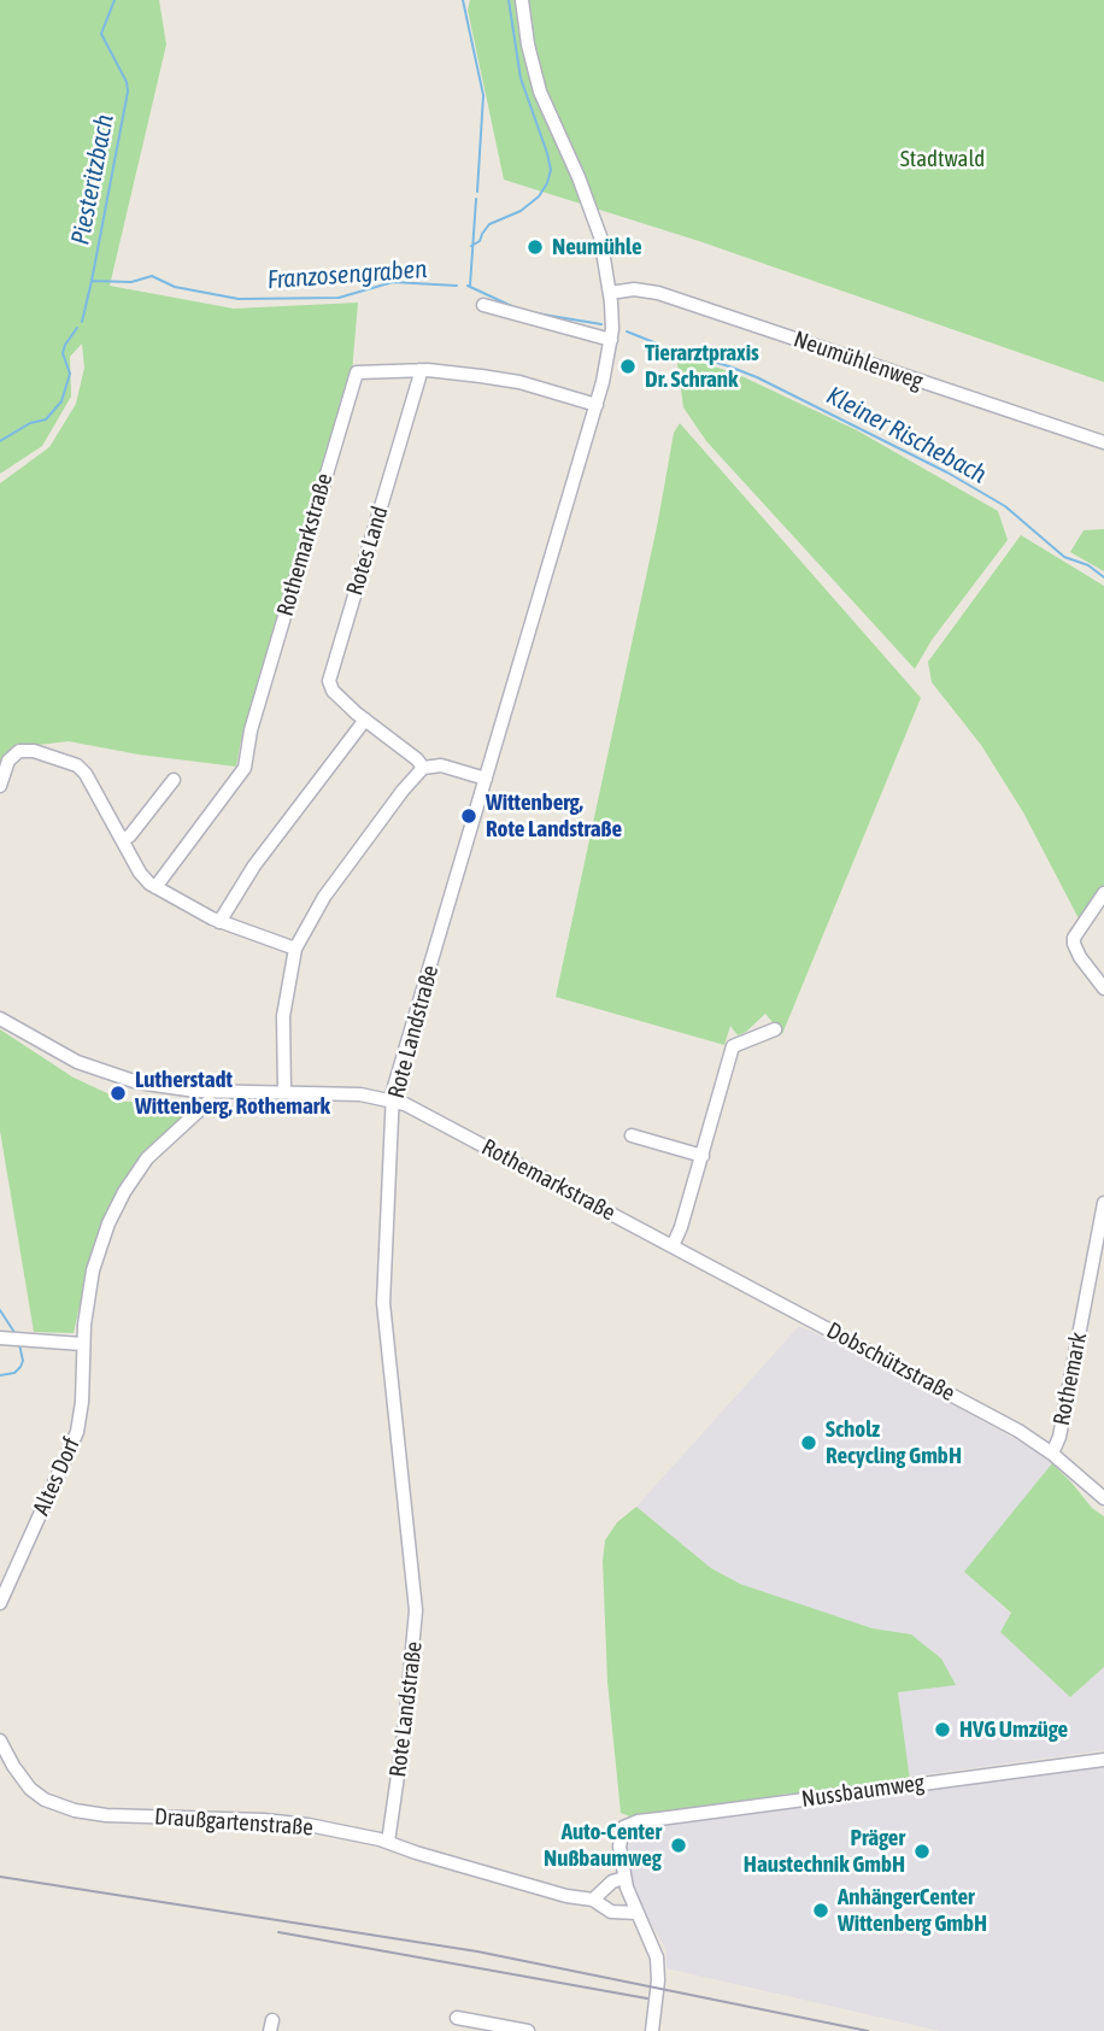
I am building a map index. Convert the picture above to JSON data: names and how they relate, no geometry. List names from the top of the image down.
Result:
{
  "streets": {
    "street": [
      "Neumühlenweg",
      "Rothemarkstraße",
      "Rotes Land",
      "Rote Landstraße",
      "Dobschützstraße",
      "Rothemark",
      "Altes Dorf",
      "Nussbaumweg",
      "Draußgartenstraße"
    ]
  },
  "crossings": [
    ["Neumühlenweg", "Rote Landstraße"],
    ["Rothemarkstraße", "Rotes Land"],
    ["Rothemarkstraße", "Rote Landstraße"],
    ["Rothemarkstraße", "Dobschützstraße"],
    ["Rote Landstraße", "Draußgartenstraße"],
    ["Dobschützstraße", "Rothemark"]
  ],
  "water": ["Piesteritzbach", "Franzosengraben", "Kleiner Rischebach"],
  "parks": ["Stadtwald"],
  "places": [
    "Neumühle",
    "Tierarztpraxis Dr. Schrank",
    "Wittenberg, Rote Landstraße",
    "Lutherstadt Wittenberg, Rothemark",
    "Scholz Recycling GmbH",
    "HVG Umzüge",
    "Auto-Center Nußbaumweg",
    "Präger Haustechnik GmbH",
    "AnhängerCenter Wittenberg GmbH"
  ]
}
